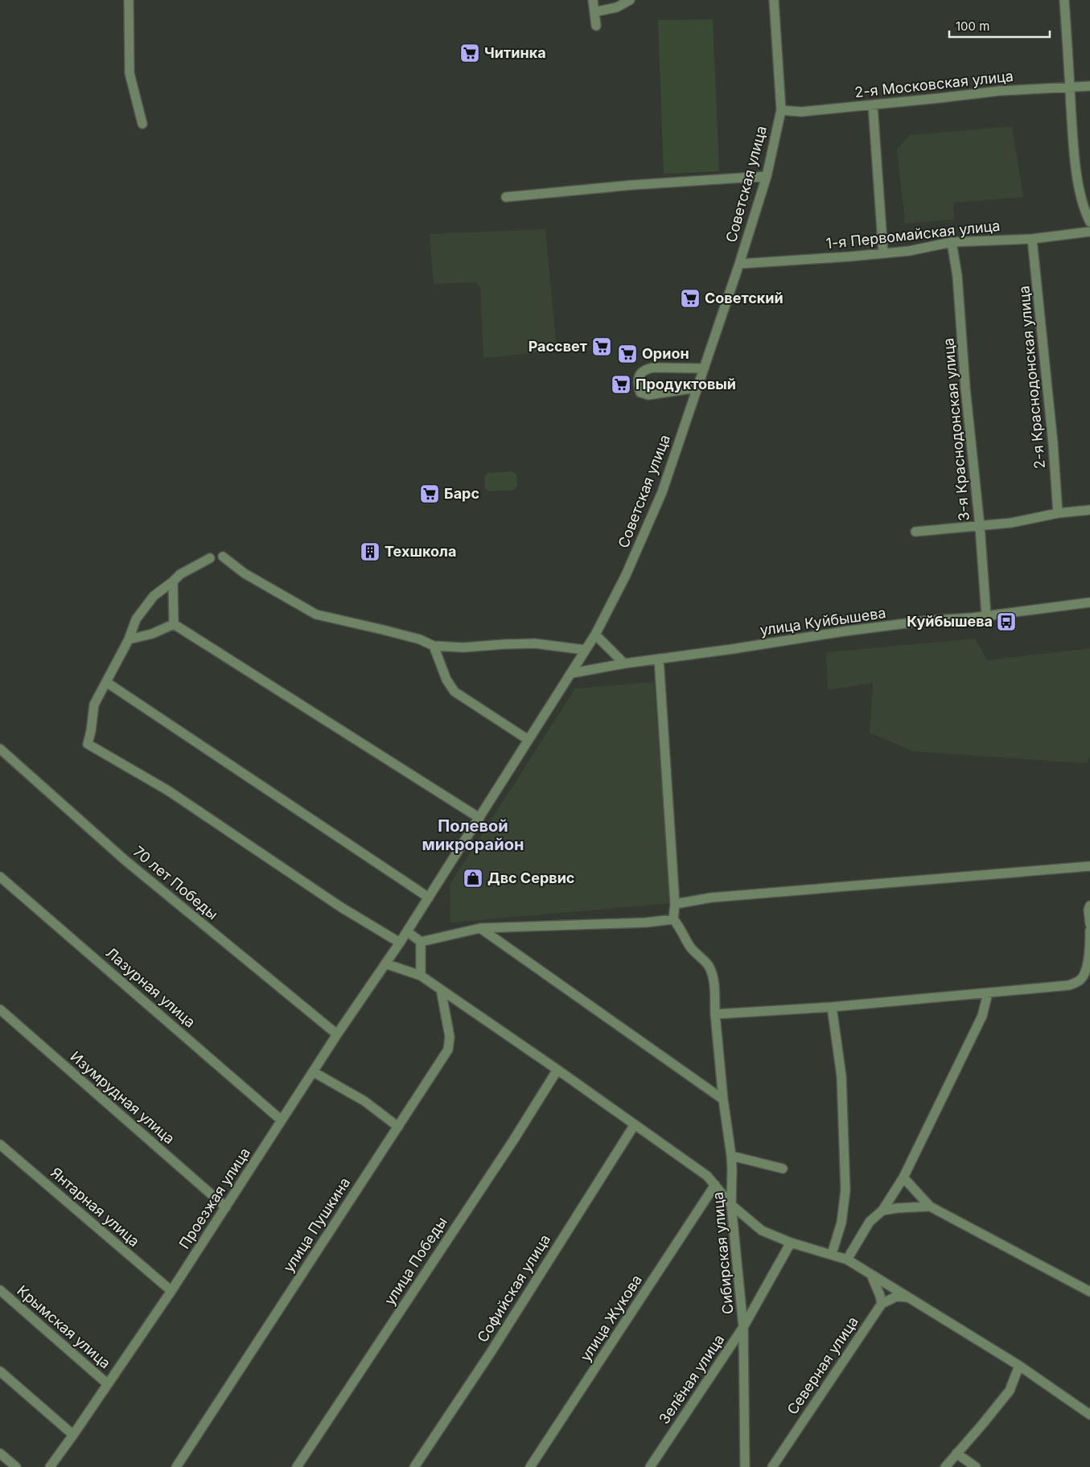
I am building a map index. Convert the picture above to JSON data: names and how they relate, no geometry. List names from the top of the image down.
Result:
{
  "streets": {
    "street": [
      "2-я Московская улица",
      "Советская улица",
      "1-я Первомайская улица",
      "2-я Краснодонская улица",
      "3-я Краснодонская улица",
      "улица Куйбышева",
      "70 лет Победы",
      "Лазурная улица",
      "Изумрудная улица",
      "Проезжая улица",
      "Янтарная улица",
      "улица Пушкина",
      "Сибирская улица",
      "улица Победы",
      "Софийская улица",
      "улица Жукова",
      "Крымская улица",
      "Северная улица",
      "Зелёная улица"
    ]
  },
  "crossings": [
    ["2-я Московская улица", "Советская улица"],
    ["Советская улица", "1-я Первомайская улица"],
    ["Советская улица", "улица Куйбышева"],
    ["Советская улица", "Проезжая улица"],
    ["1-я Первомайская улица", "2-я Краснодонская улица"],
    ["1-я Первомайская улица", "3-я Краснодонская улица"],
    ["3-я Краснодонская улица", "улица Куйбышева"],
    ["70 лет Победы", "Проезжая улица"],
    ["Лазурная улица", "Проезжая улица"],
    ["Изумрудная улица", "Проезжая улица"],
    ["Проезжая улица", "Янтарная улица"],
    ["Проезжая улица", "Крымская улица"],
    ["Сибирская улица", "Зелёная улица"]
  ],
  "districts": ["Полевой микрорайон"],
  "places": {
    "supermarket": [
      "Читинка",
      "Советский",
      "Рассвет",
      "Орион",
      "Продуктовый",
      "Барс"
    ],
    "building": ["Техшкола"],
    "bus stop": ["Куйбышева"],
    "shop": ["Двс Сервис"]
  },
  "scale_bar": "100 m"
}
